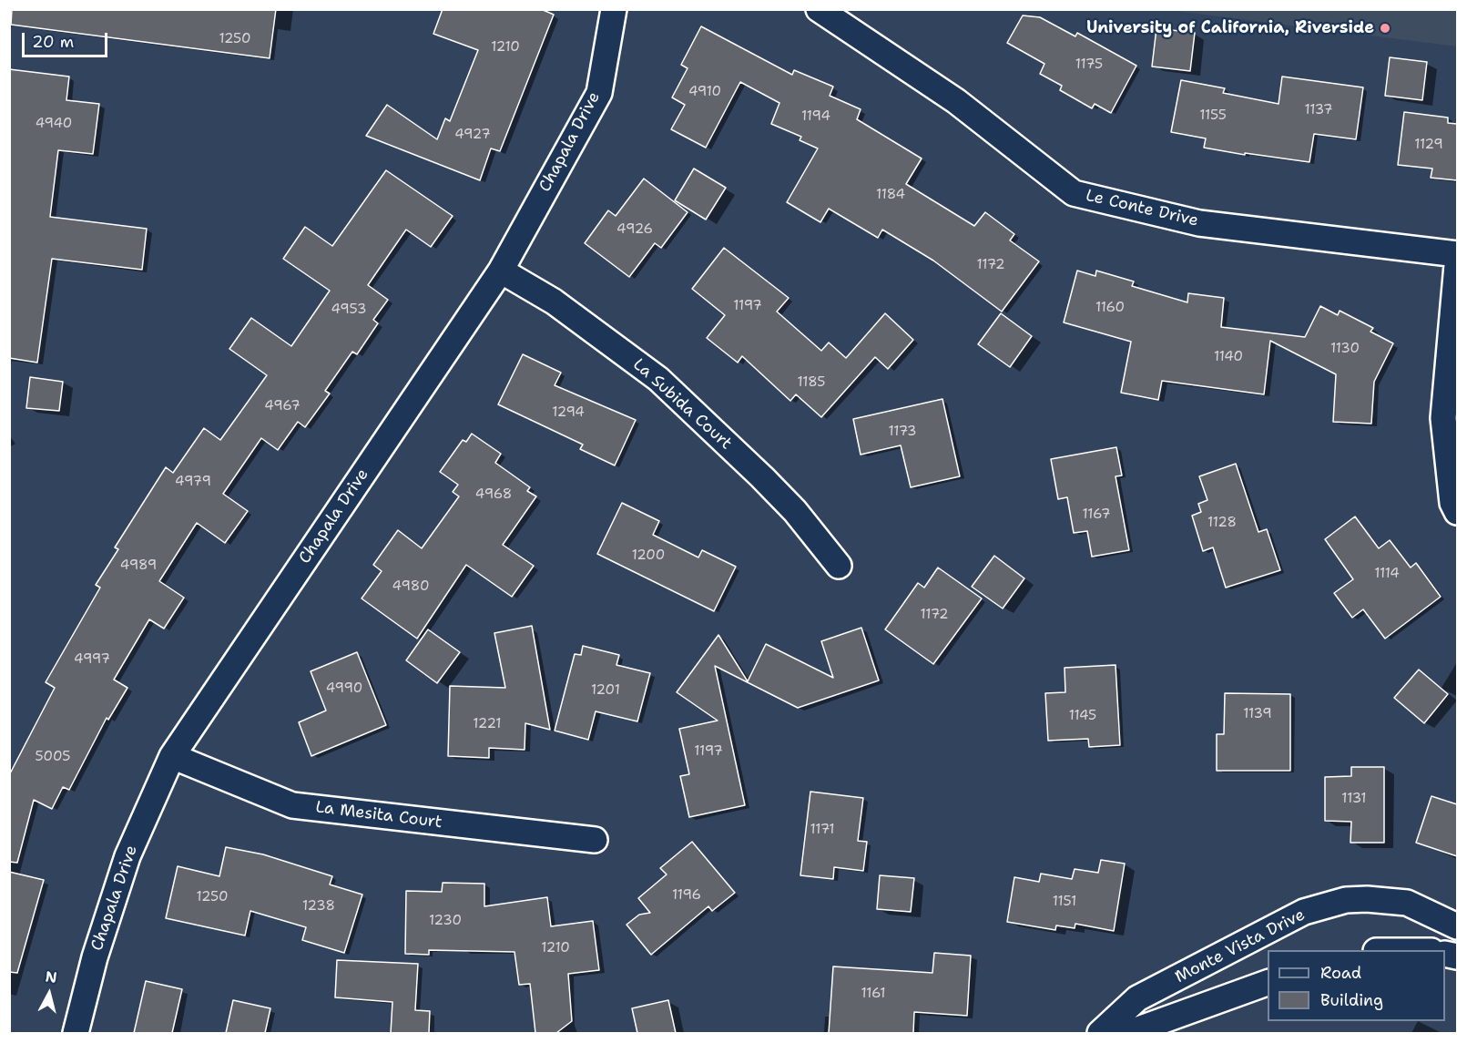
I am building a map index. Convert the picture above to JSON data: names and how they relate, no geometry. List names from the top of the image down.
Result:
{
  "streets": {
    "street": [
      "Chapala Drive",
      "Le Conte Drive",
      "La Subida Court",
      "La Mesita Court",
      "Monte Vista Drive"
    ]
  },
  "crossings": [
    ["Chapala Drive", "La Subida Court"],
    ["Chapala Drive", "La Mesita Court"]
  ],
  "places": ["University of California, Riverside"],
  "house_numbers": [
    "1250",
    "1210",
    "1175",
    "4910",
    "1137",
    "1155",
    "1194",
    "4940",
    "4927",
    "1129",
    "1184",
    "4926",
    "1172",
    "1197",
    "1160",
    "4953",
    "1130",
    "1140",
    "1185",
    "4967",
    "1294",
    "1173",
    "4979",
    "4968",
    "1167",
    "1128",
    "1200",
    "4989",
    "1114",
    "4980",
    "1172",
    "4997",
    "4990",
    "1201",
    "1139",
    "1145",
    "1221",
    "1197",
    "5005",
    "1131",
    "1171",
    "1196",
    "1250",
    "1151",
    "1238",
    "1230",
    "1210",
    "1161"
  ],
  "legend": ["Road", "Building"],
  "scale_bar": "20 m",
  "north": "top"
}
